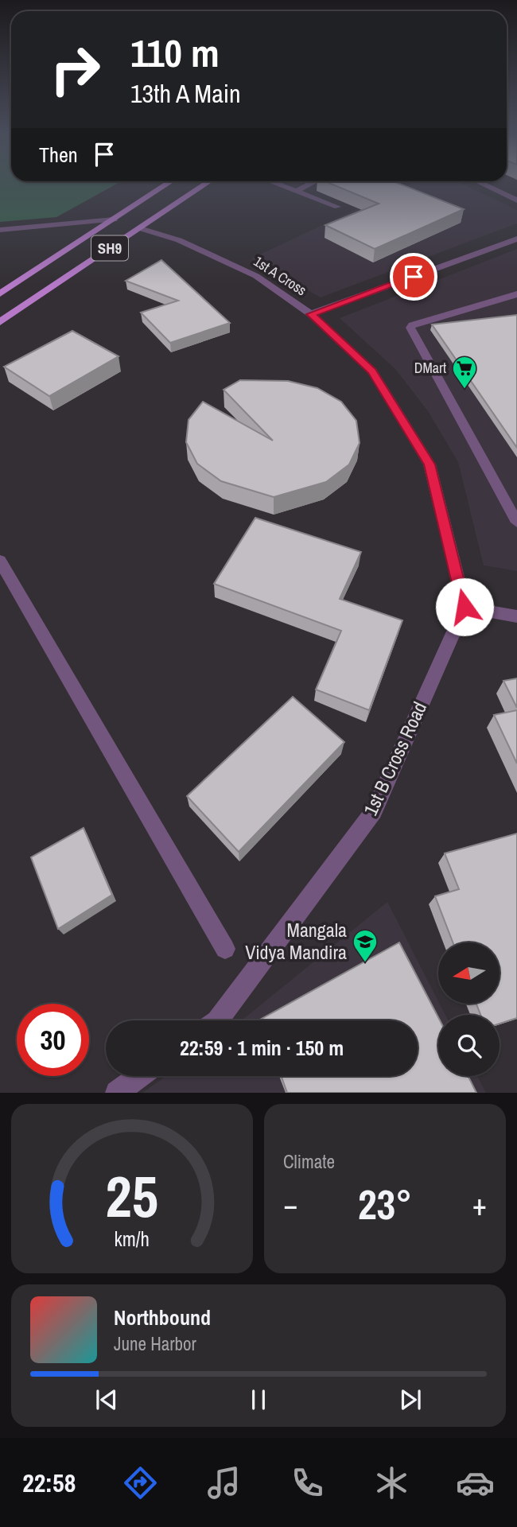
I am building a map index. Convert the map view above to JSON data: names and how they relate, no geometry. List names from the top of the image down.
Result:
{
  "streets": {
    "main road": ["SH9"],
    "street": ["1st A Cross", "1st B Cross Road"]
  },
  "crossings": [
    ["SH9", "1st A Cross"],
    ["1st A Cross", "1st B Cross Road"]
  ],
  "places": {
    "supermarket": ["DMart"],
    "school or university": ["Mangala Vidya Mandira"]
  },
  "north": "left",
  "page": {
    "turn": ["110 m", "13th A Main"],
    "then": "Then",
    "limit": "30",
    "trip": "22:59 · 1 min · 150 m",
    "tile": "Climate",
    "heat": ["−", "23°", "+"],
    "song": ["Northbound", "June Harbor"],
    "tabs": "22:58",
    "gauge": ["25", "km/h"]
  }
}
